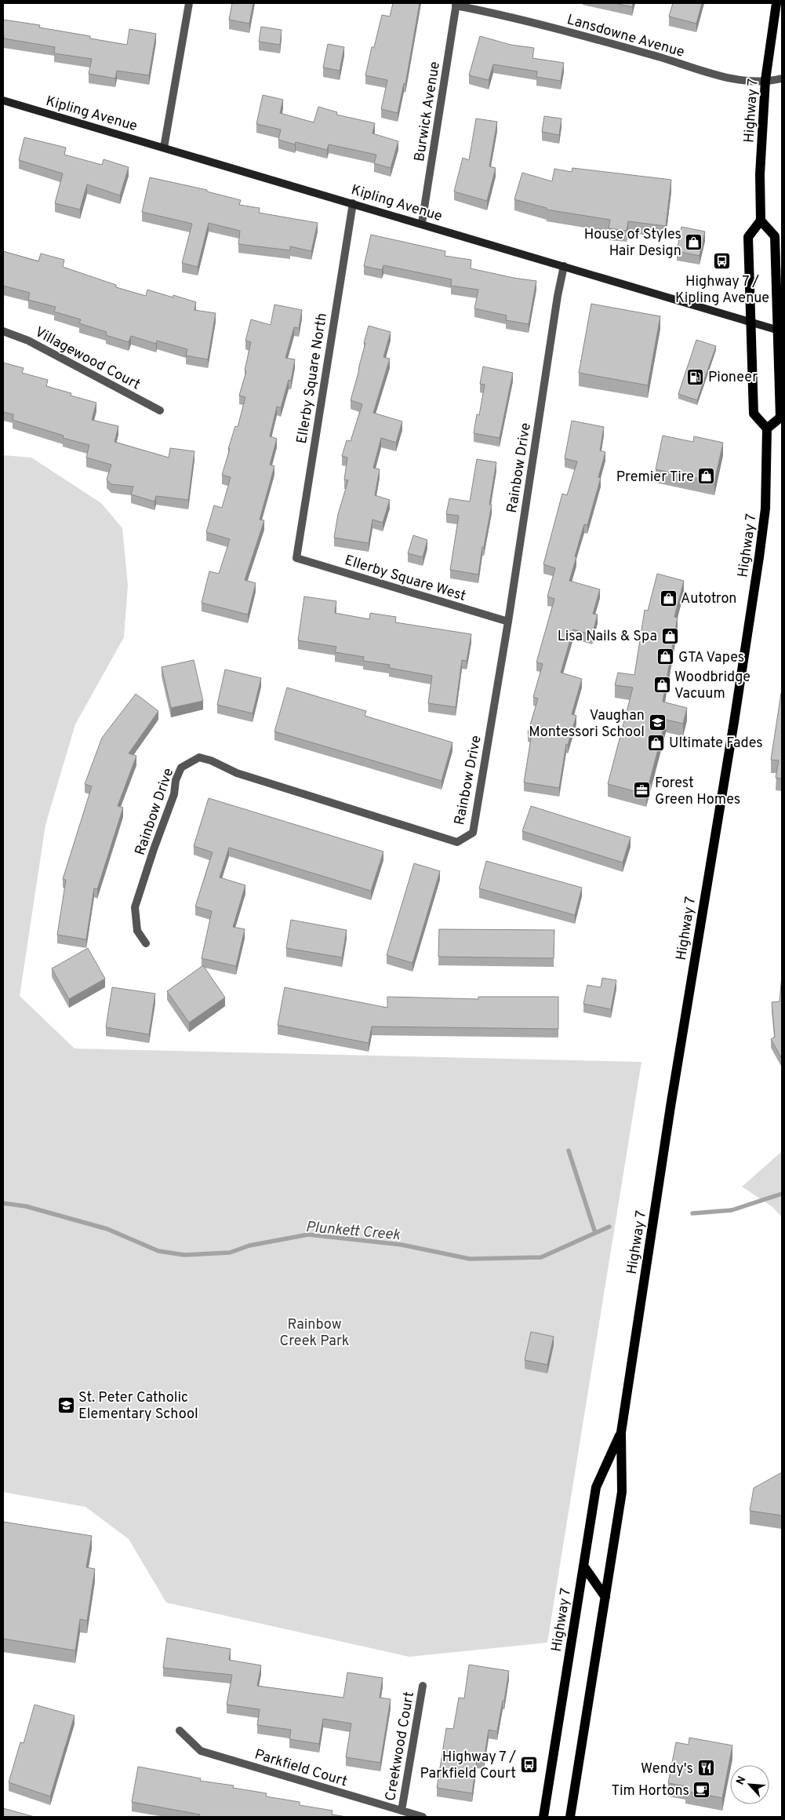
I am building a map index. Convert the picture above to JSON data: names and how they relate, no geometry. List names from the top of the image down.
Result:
{
  "streets": {
    "main road": ["Highway 7"],
    "street": [
      "Lansdowne Avenue",
      "Burwick Avenue",
      "Kipling Avenue",
      "Villagewood Court",
      "Ellerby Square North",
      "Rainbow Drive",
      "Ellerby Square West",
      "Creekwood Court",
      "Parkfield Court"
    ]
  },
  "crossings": [
    ["Lansdowne Avenue", "Highway 7"],
    ["Lansdowne Avenue", "Burwick Avenue"],
    ["Burwick Avenue", "Kipling Avenue"],
    ["Kipling Avenue", "Ellerby Square North"],
    ["Kipling Avenue", "Rainbow Drive"],
    ["Ellerby Square North", "Ellerby Square West"],
    ["Rainbow Drive", "Ellerby Square West"],
    ["Creekwood Court", "Parkfield Court"]
  ],
  "water": ["Plunkett Creek"],
  "parks": ["Rainbow Creek Park"],
  "places": {
    "shop": [
      "House of Styles Hair Design",
      "Premier Tire",
      "Autotron",
      "Lisa Nails & Spa",
      "GTA Vapes",
      "Woodbridge Vacuum",
      "Ultimate Fades"
    ],
    "bus stop": ["Highway 7 / Kipling Avenue", "Highway 7 / Parkfield Court"],
    "fuel station": ["Pioneer"],
    "school or university": ["Vaughan Montessori School", "St. Peter Catholic Elementary School"],
    "office": ["Forest Green Homes"],
    "restaurant": ["Wendy's"],
    "cafe": ["Tim Hortons"]
  },
  "north": "top left"
}
